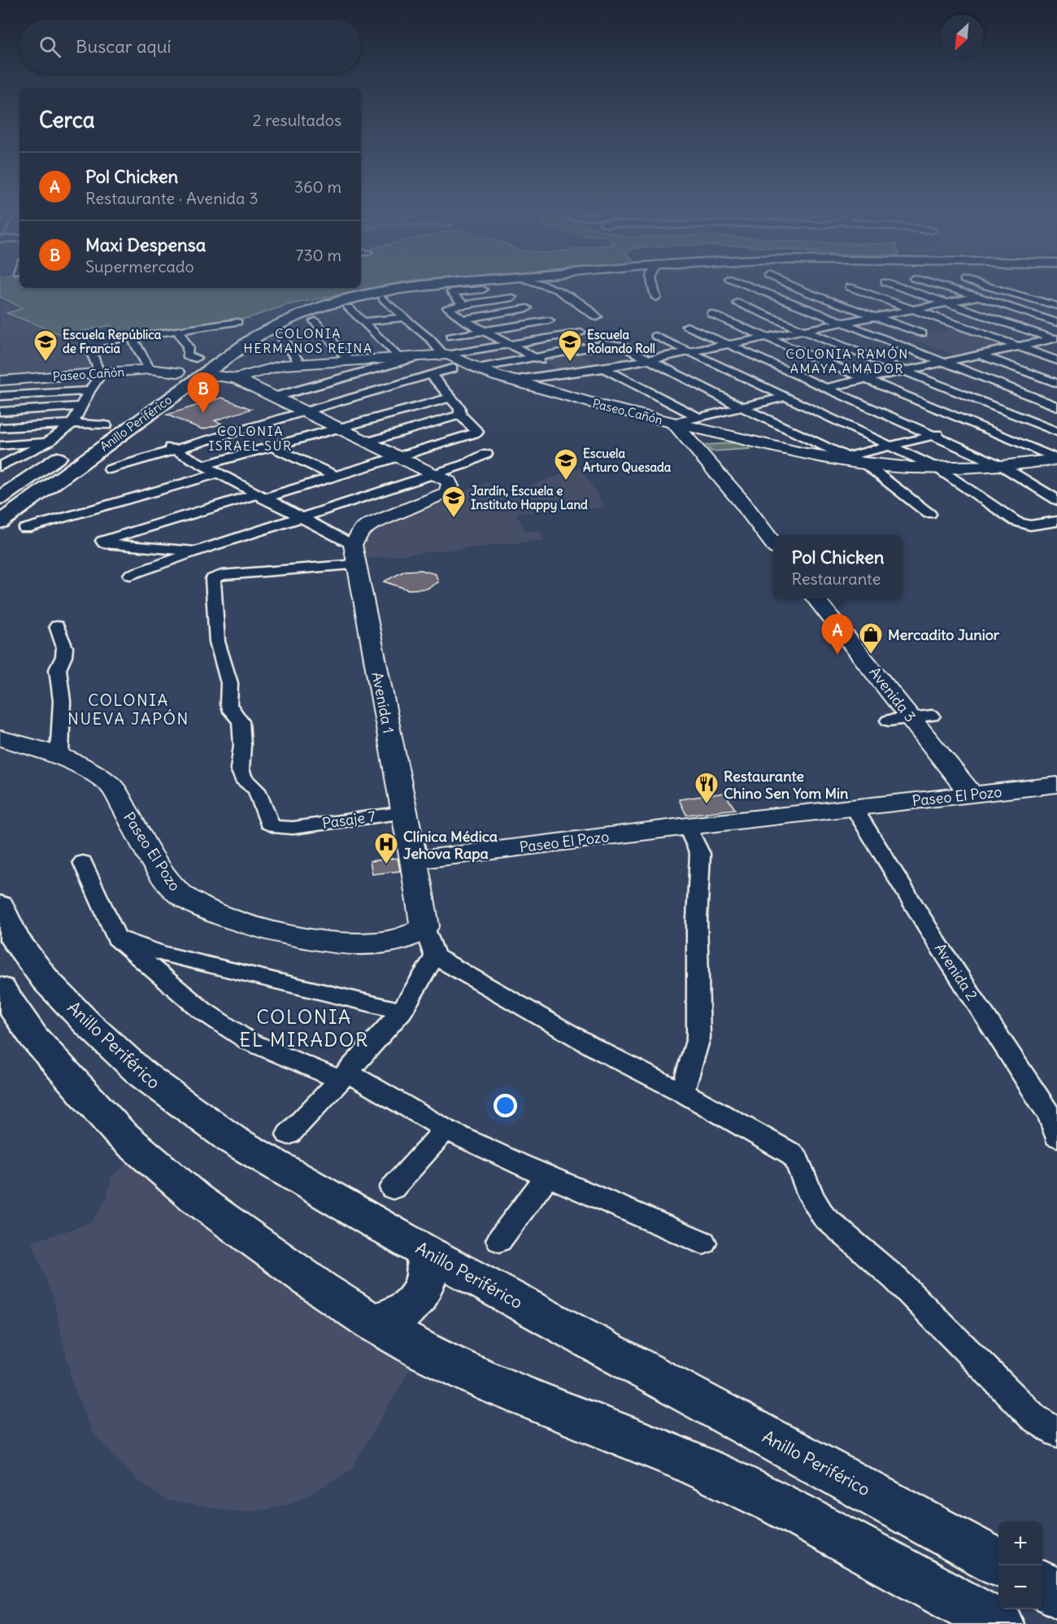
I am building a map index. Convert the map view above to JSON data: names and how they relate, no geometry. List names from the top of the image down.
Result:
{
  "streets": {
    "highway": ["Anillo Periférico"],
    "street": [
      "Paseo Cañón",
      "Avenida 3",
      "Avenida 1",
      "Paseo El Pozo",
      "Pasaje 7",
      "Avenida 2"
    ]
  },
  "crossings": [
    ["Paseo Cañón", "Anillo Periférico"],
    ["Avenida 3", "Paseo El Pozo"],
    ["Avenida 1", "Paseo El Pozo"],
    ["Avenida 1", "Pasaje 7"],
    ["Paseo El Pozo", "Avenida 2"]
  ],
  "districts": [
    "COLONIA HERMANOS REINA",
    "COLONIA RAMÓN AMAYA AMADOR",
    "COLONIA ISRAEL SUR",
    "COLONIA NUEVA JAPÓN",
    "COLONIA EL MIRADOR"
  ],
  "places": {
    "school or university": [
      "Escuela República de Francia",
      "Escuela Rolando Roll",
      "Escuela Arturo Quesada",
      "Jardín, Escuela e Instituto Happy Land"
    ],
    "shop": ["Mercadito Junior"],
    "restaurant": ["Restaurante Chino Sen Yom Min"],
    "hospital": ["Clínica Médica Jehova Rapa"]
  },
  "north": "bottom left",
  "page": {
    "search": "Buscar aquí",
    "heading": ["Cerca", "2 resultados"],
    "list": [
      {
        "mark": "A",
        "name": "Pol Chicken",
        "note": "Restaurante · Avenida 3",
        "value": "360 m"
      },
      {
        "mark": "B",
        "name": "Maxi Despensa",
        "note": "Supermercado",
        "value": "730 m"
      }
    ],
    "pins": ["B", "A"],
    "popup": ["Pol Chicken", "Restaurante"],
    "map_buttons": ["+", "−"]
  }
}
